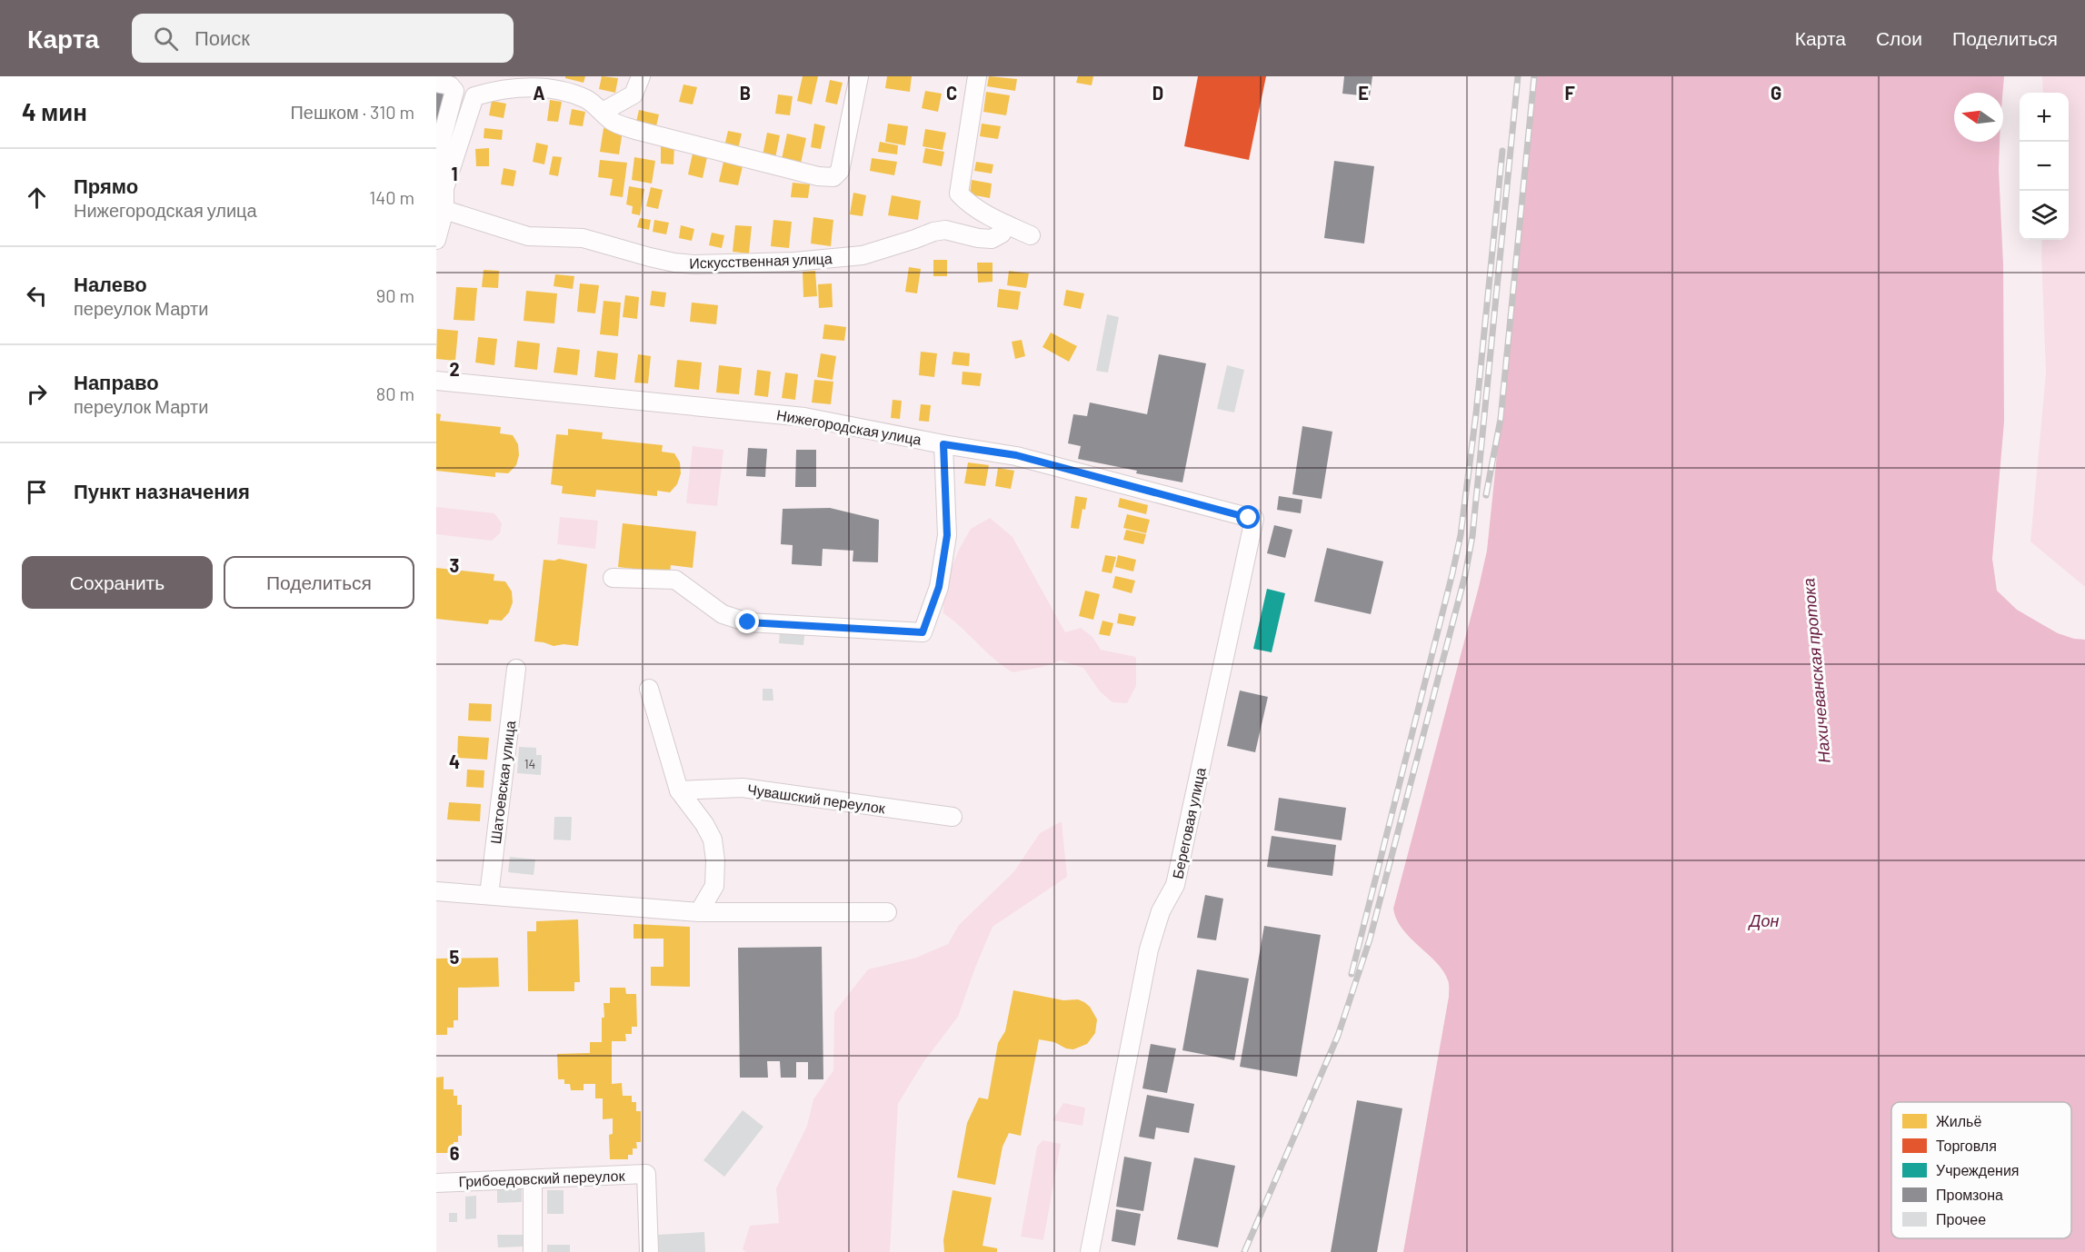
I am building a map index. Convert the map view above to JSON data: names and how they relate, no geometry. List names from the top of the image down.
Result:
{
  "streets": {
    "street": [
      "Искусственная улица",
      "Нижегородская улица",
      "Шатоевская улица",
      "Чувашский переулок",
      "Береговая улица",
      "Грибоедовский переулок"
    ]
  },
  "crossings": [
    ["Нижегородская улица", "Береговая улица"]
  ],
  "water": ["Нахичеванская протока", "Дон"],
  "house_numbers": ["14"],
  "legend": [
    "Жильё",
    "Торговля",
    "Учреждения",
    "Промзона",
    "Прочее"
  ],
  "north": "left",
  "page": {
    "header": "Карта",
    "search": "Поиск",
    "nav": ["Карта", "Слои", "Поделиться"],
    "heading": ["4 мин", "Пешком · 310 m"],
    "map_buttons": ["+", "−"],
    "list": [
      ["Прямо", "Нижегородская улица", "140 m"],
      ["Налево", "переулок Марти", "90 m"],
      ["Направо", "переулок Марти", "80 m"],
      "Пункт назначения"
    ],
    "buttons": ["Сохранить", "Поделиться"]
  },
  "grid": {
    "columns": [
      "A",
      "B",
      "C",
      "D",
      "E",
      "F",
      "G"
    ],
    "rows": [
      "1",
      "2",
      "3",
      "4",
      "5",
      "6"
    ]
  }
}
